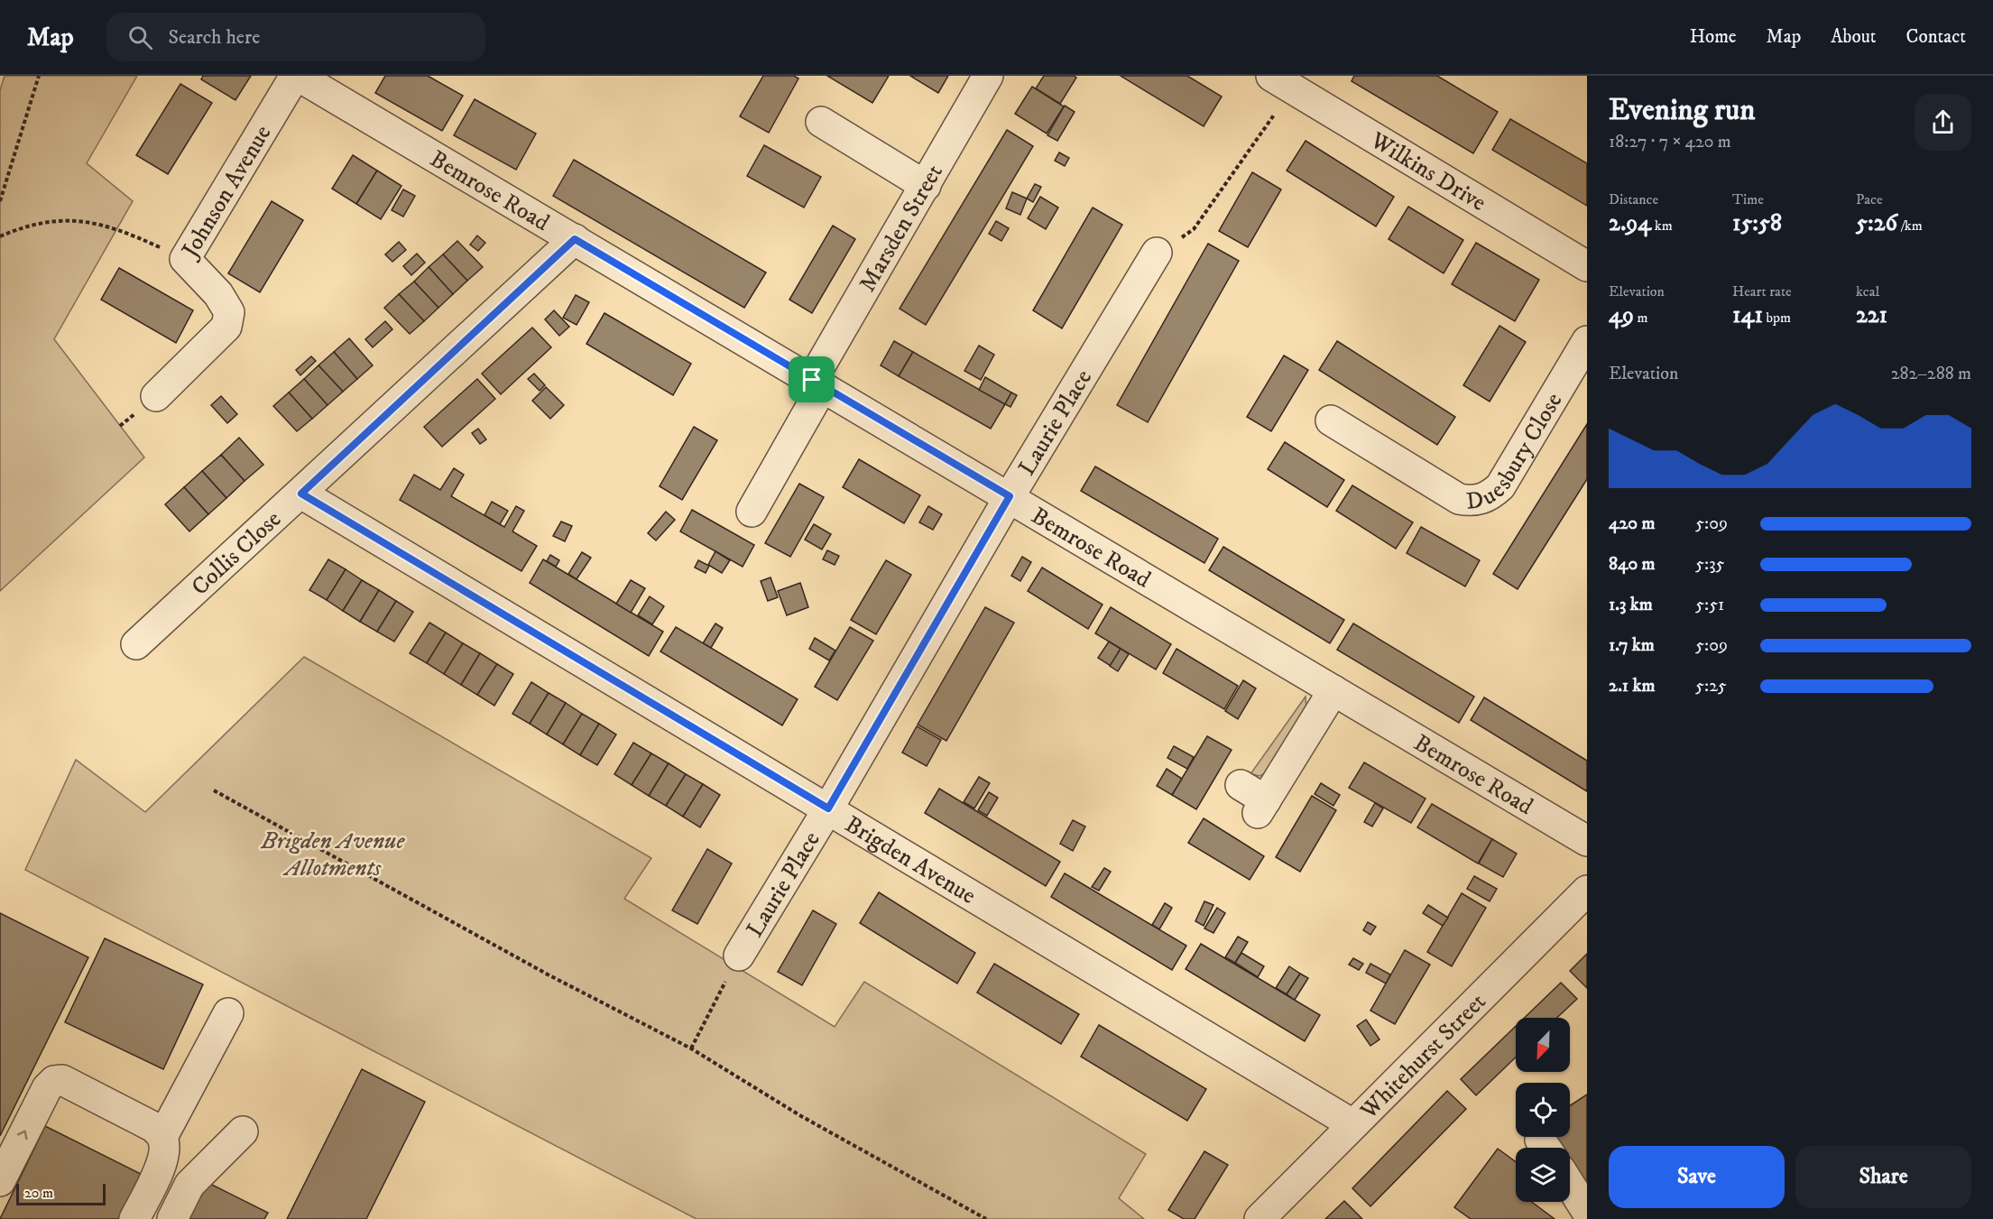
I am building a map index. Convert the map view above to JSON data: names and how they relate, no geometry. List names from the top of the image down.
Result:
{
  "streets": {
    "street": [
      "Wilkins Drive",
      "Johnson Avenue",
      "Bemrose Road",
      "Marsden Street",
      "Laurie Place",
      "Duesbury Close",
      "Collis Close",
      "Brigden Avenue",
      "Whitehurst Street"
    ]
  },
  "crossings": [
    ["Johnson Avenue", "Bemrose Road"],
    ["Bemrose Road", "Marsden Street"],
    ["Bemrose Road", "Laurie Place"],
    ["Bemrose Road", "Collis Close"],
    ["Laurie Place", "Brigden Avenue"],
    ["Collis Close", "Brigden Avenue"],
    ["Brigden Avenue", "Whitehurst Street"]
  ],
  "parks": ["Brigden Avenue Allotments"],
  "scale_bar": "20 m",
  "north": "bottom left",
  "page": {
    "header": "Map",
    "search": "Search here",
    "nav": [
      "Home",
      "Map",
      "About",
      "Contact"
    ],
    "heading": ["Evening run", "18:27 · 7 × 420 m"],
    "stats": [
      ["Distance", "2.94 km"],
      ["Time", "15:58"],
      ["Pace", "5:26 /km"],
      ["Elevation", "49 m"],
      ["Heart rate", "141 bpm"],
      ["kcal", "221"]
    ],
    "chart": ["Elevation", "282–288 m"],
    "list": [
      {
        "name": "420 m",
        "note": "5:09"
      },
      {
        "name": "840 m",
        "note": "5:35"
      },
      {
        "name": "1.3 km",
        "note": "5:51"
      },
      {
        "name": "1.7 km",
        "note": "5:09"
      },
      {
        "name": "2.1 km",
        "note": "5:25"
      }
    ],
    "buttons": ["Save", "Share"],
    "scale": "20 m"
  }
}
